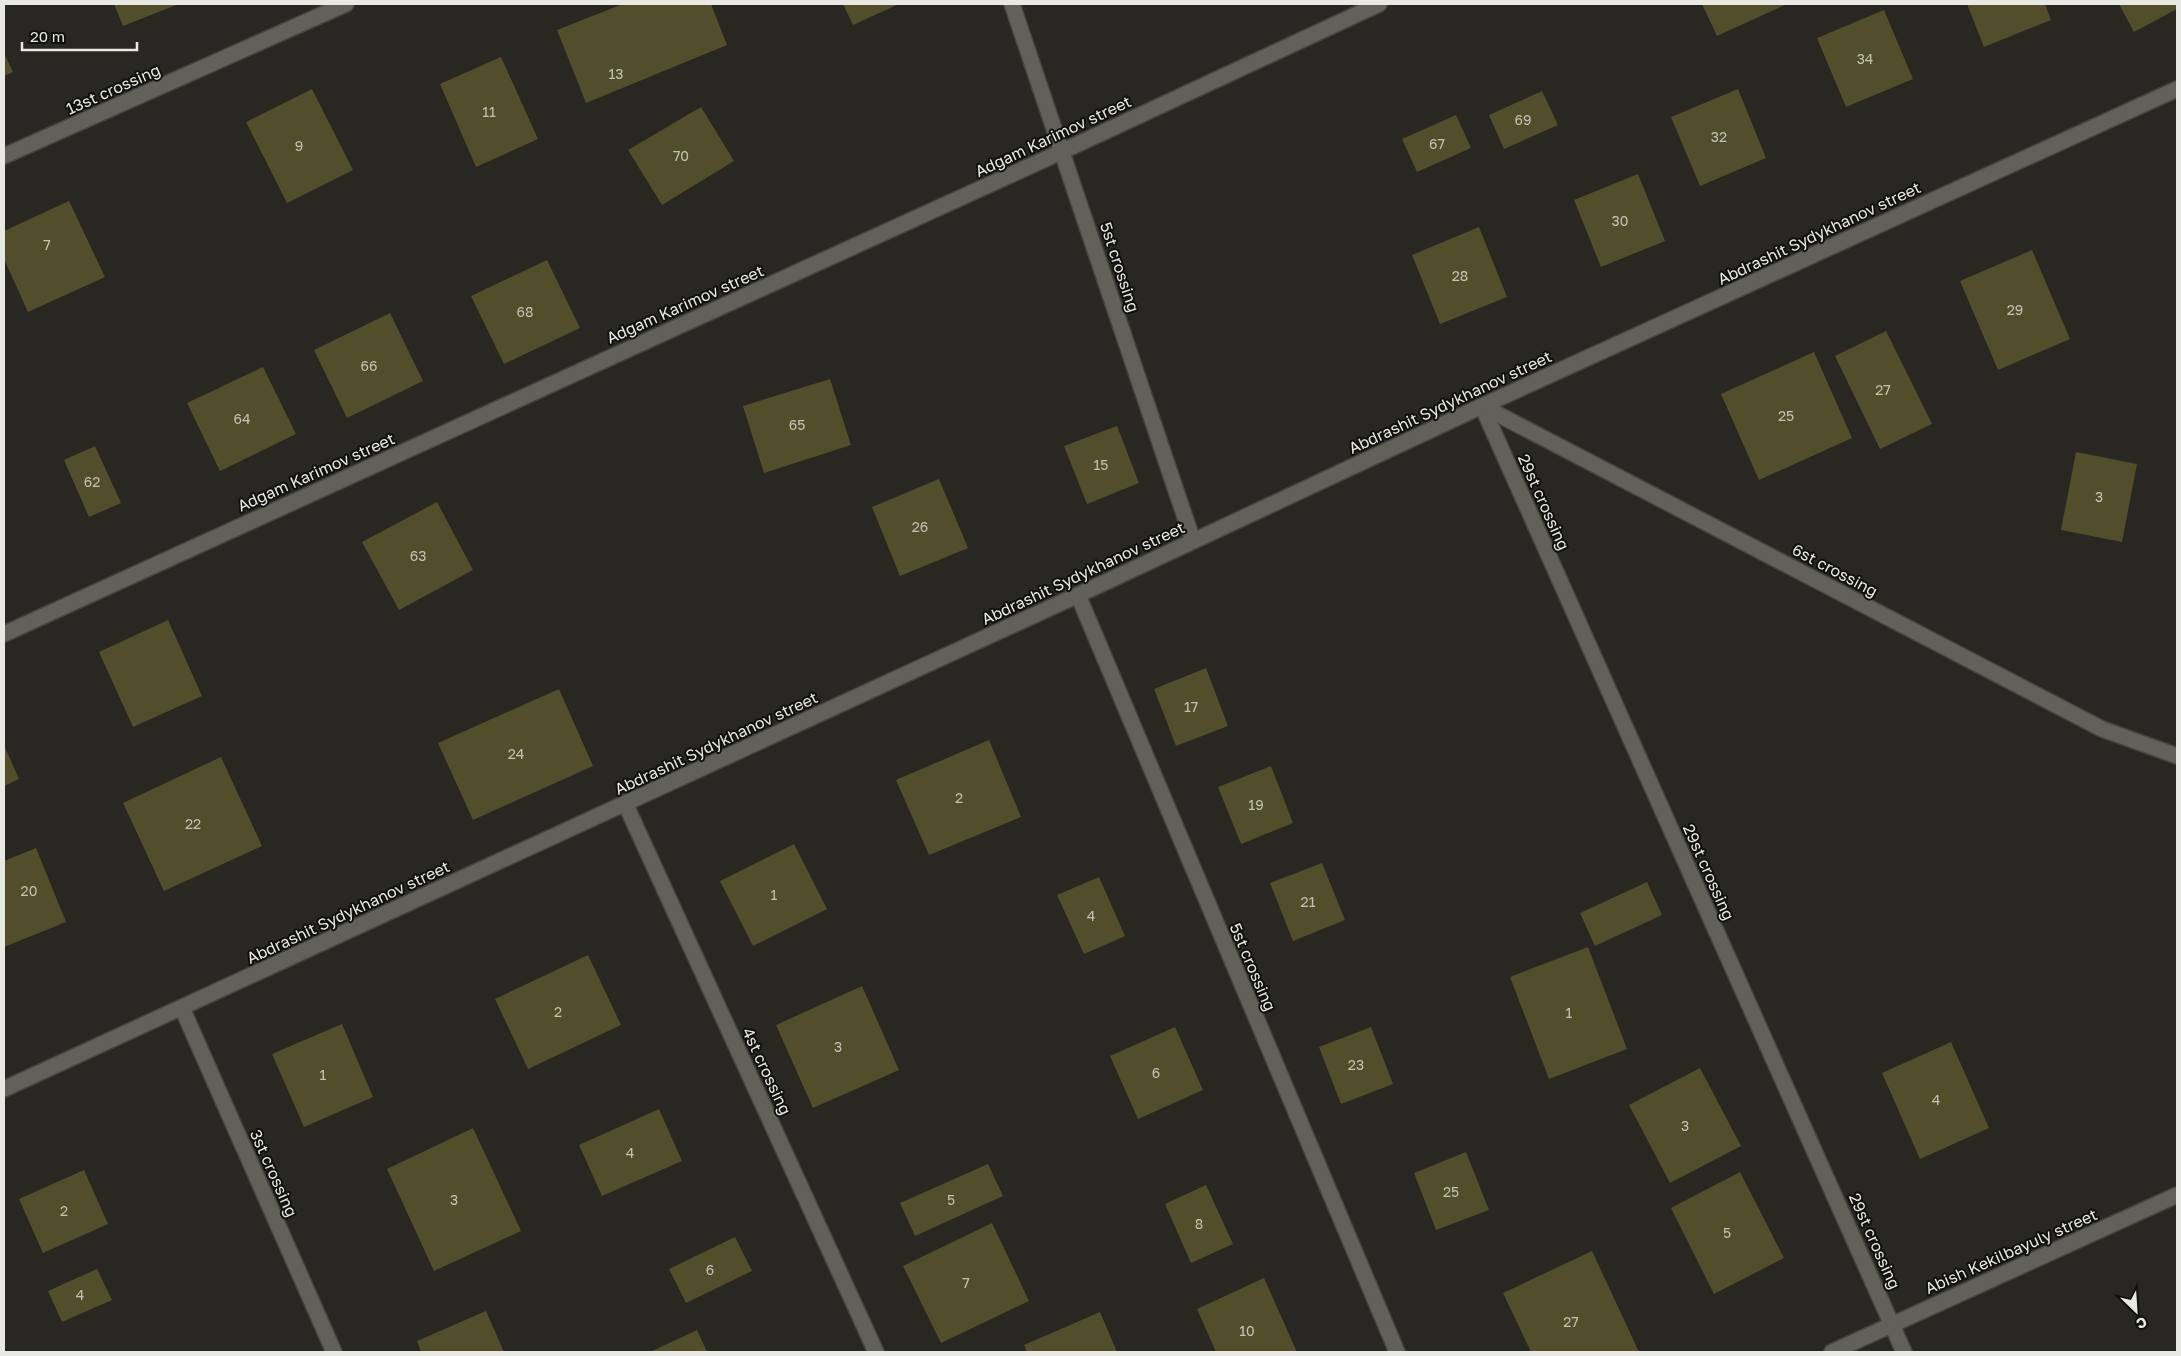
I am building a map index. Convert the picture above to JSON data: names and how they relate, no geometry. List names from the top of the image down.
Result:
{
  "streets": {
    "street": [
      "13st crossing",
      "Adgam Karimov street",
      "Abdrashit Sydykhanov street",
      "5st crossing",
      "29st crossing",
      "6st crossing",
      "4st crossing",
      "3st crossing",
      "Abish Kekilbayuly street"
    ]
  },
  "crossings": [
    ["Adgam Karimov street", "5st crossing"],
    ["Abdrashit Sydykhanov street", "5st crossing"],
    ["Abdrashit Sydykhanov street", "29st crossing"],
    ["Abdrashit Sydykhanov street", "6st crossing"],
    ["Abdrashit Sydykhanov street", "4st crossing"],
    ["Abdrashit Sydykhanov street", "3st crossing"],
    ["29st crossing", "6st crossing"],
    ["29st crossing", "Abish Kekilbayuly street"]
  ],
  "house_numbers": [
    "34",
    "13",
    "11",
    "69",
    "32",
    "67",
    "9",
    "70",
    "30",
    "7",
    "28",
    "29",
    "68",
    "66",
    "27",
    "25",
    "64",
    "65",
    "15",
    "62",
    "3",
    "26",
    "63",
    "17",
    "24",
    "2",
    "19",
    "22",
    "20",
    "1",
    "21",
    "4",
    "2",
    "1",
    "3",
    "23",
    "6",
    "1",
    "4",
    "3",
    "4",
    "25",
    "3",
    "5",
    "2",
    "8",
    "5",
    "6",
    "7",
    "4",
    "27",
    "10"
  ],
  "scale_bar": "20 m",
  "north": "bottom right"
}
